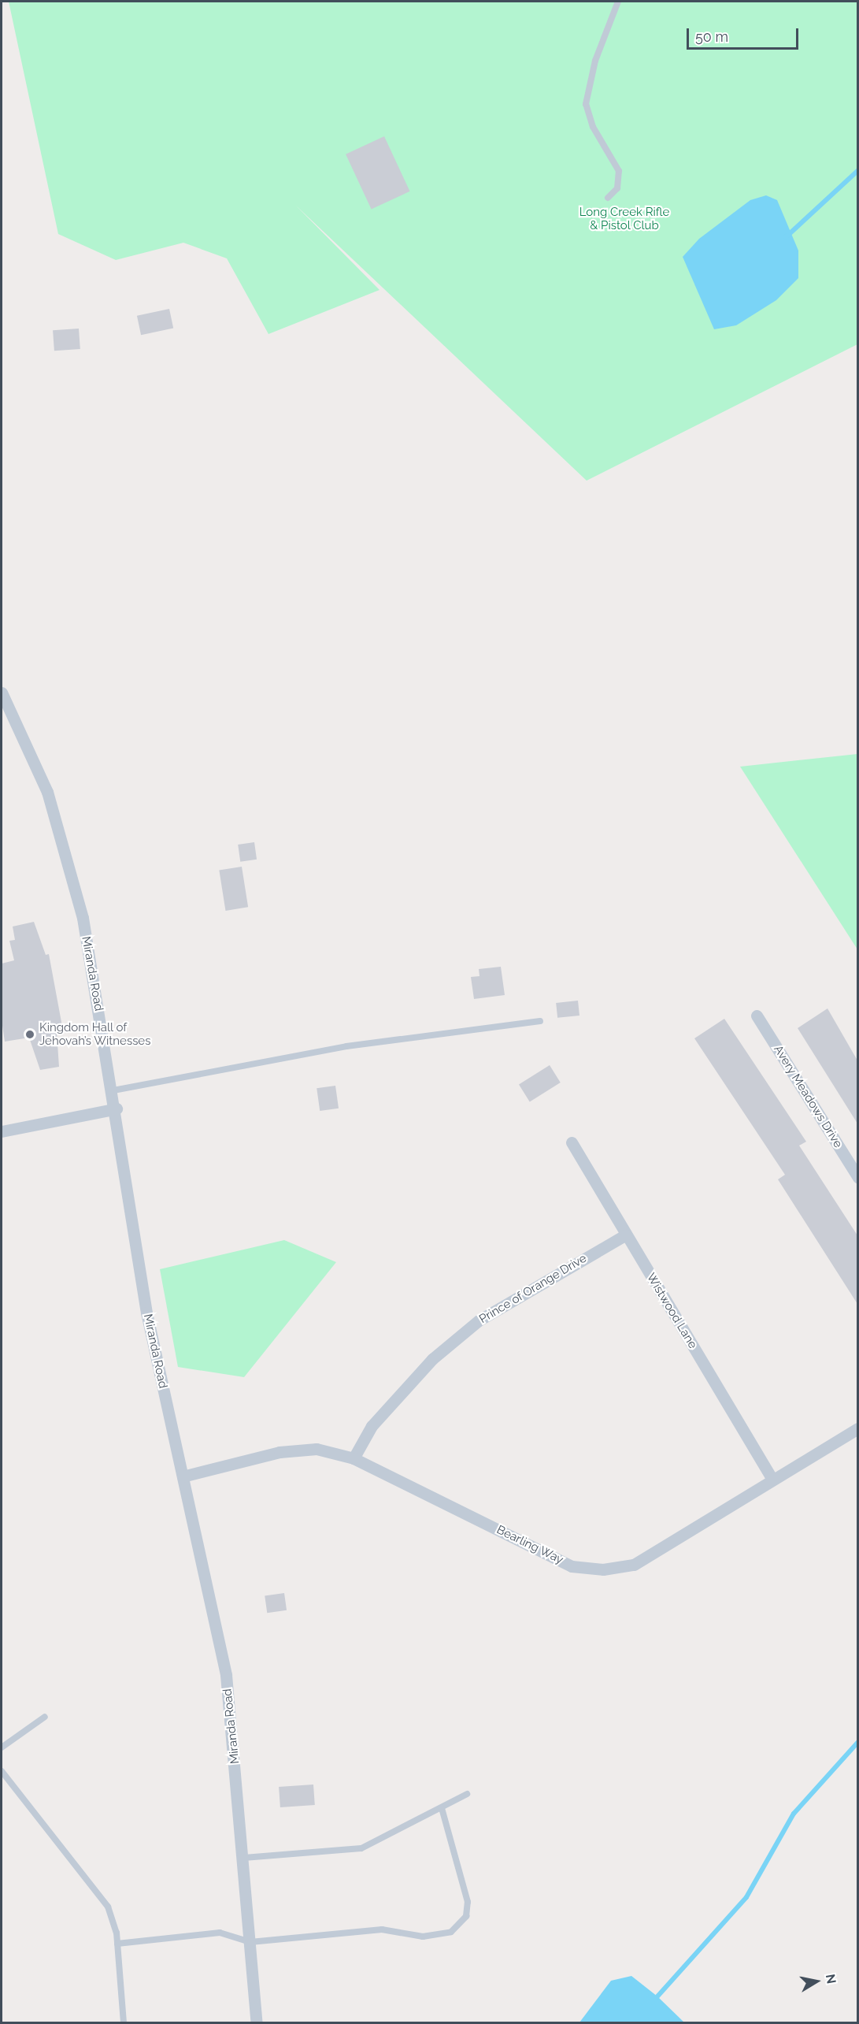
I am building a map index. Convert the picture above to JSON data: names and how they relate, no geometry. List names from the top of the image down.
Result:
{
  "streets": {
    "street": [
      "Miranda Road",
      "Avery Meadows Drive",
      "Prince of Orange Drive",
      "Wistwood Lane",
      "Bearling Way"
    ]
  },
  "crossings": [
    ["Miranda Road", "Bearling Way"],
    ["Prince of Orange Drive", "Wistwood Lane"],
    ["Prince of Orange Drive", "Bearling Way"],
    ["Wistwood Lane", "Bearling Way"]
  ],
  "parks": ["Long Creek Rifle & Pistol Club"],
  "places": ["Kingdom Hall of Jehovah’s Witnesses"],
  "scale_bar": "50 m",
  "north": "right"
}
